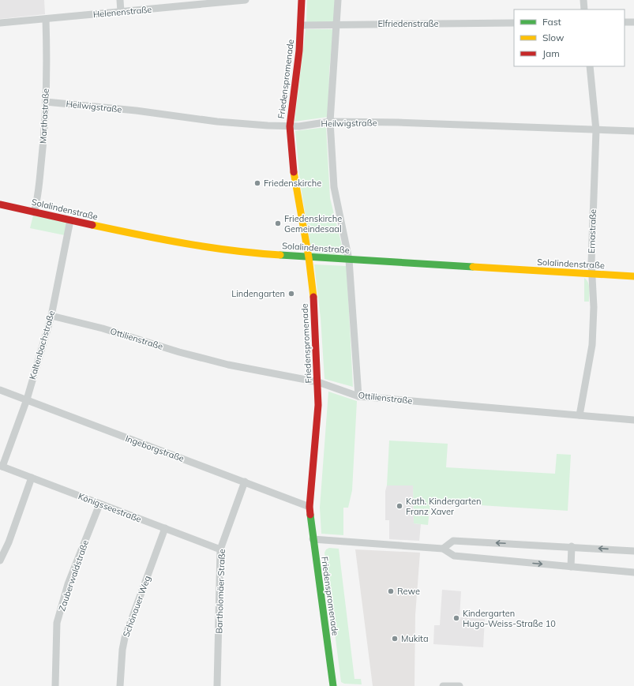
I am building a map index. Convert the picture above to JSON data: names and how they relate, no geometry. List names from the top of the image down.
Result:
{
  "streets": {
    "street": [
      "Helenenstraße",
      "Elfriedenstraße",
      "Friedenspromenade",
      "Heilwigstraße",
      "Marthastraße",
      "Solalindenstraße",
      "Ernastraße",
      "Ottilienstraße",
      "Kaltenbachstraße",
      "Ingeborgstraße",
      "Königsseestraße",
      "Zauberwaldstraße",
      "Bartholomäer Straße",
      "Schönauer Weg"
    ]
  },
  "crossings": [
    ["Helenenstraße", "Marthastraße"],
    ["Elfriedenstraße", "Friedenspromenade"],
    ["Friedenspromenade", "Heilwigstraße"],
    ["Friedenspromenade", "Solalindenstraße"],
    ["Friedenspromenade", "Ottilienstraße"],
    ["Friedenspromenade", "Ingeborgstraße"],
    ["Heilwigstraße", "Marthastraße"],
    ["Heilwigstraße", "Ernastraße"],
    ["Marthastraße", "Solalindenstraße"],
    ["Solalindenstraße", "Ernastraße"],
    ["Solalindenstraße", "Kaltenbachstraße"],
    ["Ernastraße", "Ottilienstraße"],
    ["Ottilienstraße", "Kaltenbachstraße"],
    ["Kaltenbachstraße", "Ingeborgstraße"],
    ["Kaltenbachstraße", "Königsseestraße"],
    ["Ingeborgstraße", "Bartholomäer Straße"],
    ["Königsseestraße", "Zauberwaldstraße"],
    ["Königsseestraße", "Bartholomäer Straße"],
    ["Königsseestraße", "Schönauer Weg"]
  ],
  "places": [
    "Friedenskirche",
    "Friedenskirche Gemeindesaal",
    "Lindengarten",
    "Kath. Kindergarten Franz Xaver",
    "Rewe",
    "Kindergarten Hugo-Weiss-Straße 10",
    "Mukita"
  ],
  "legend": ["Fast", "Slow", "Jam"]
}
